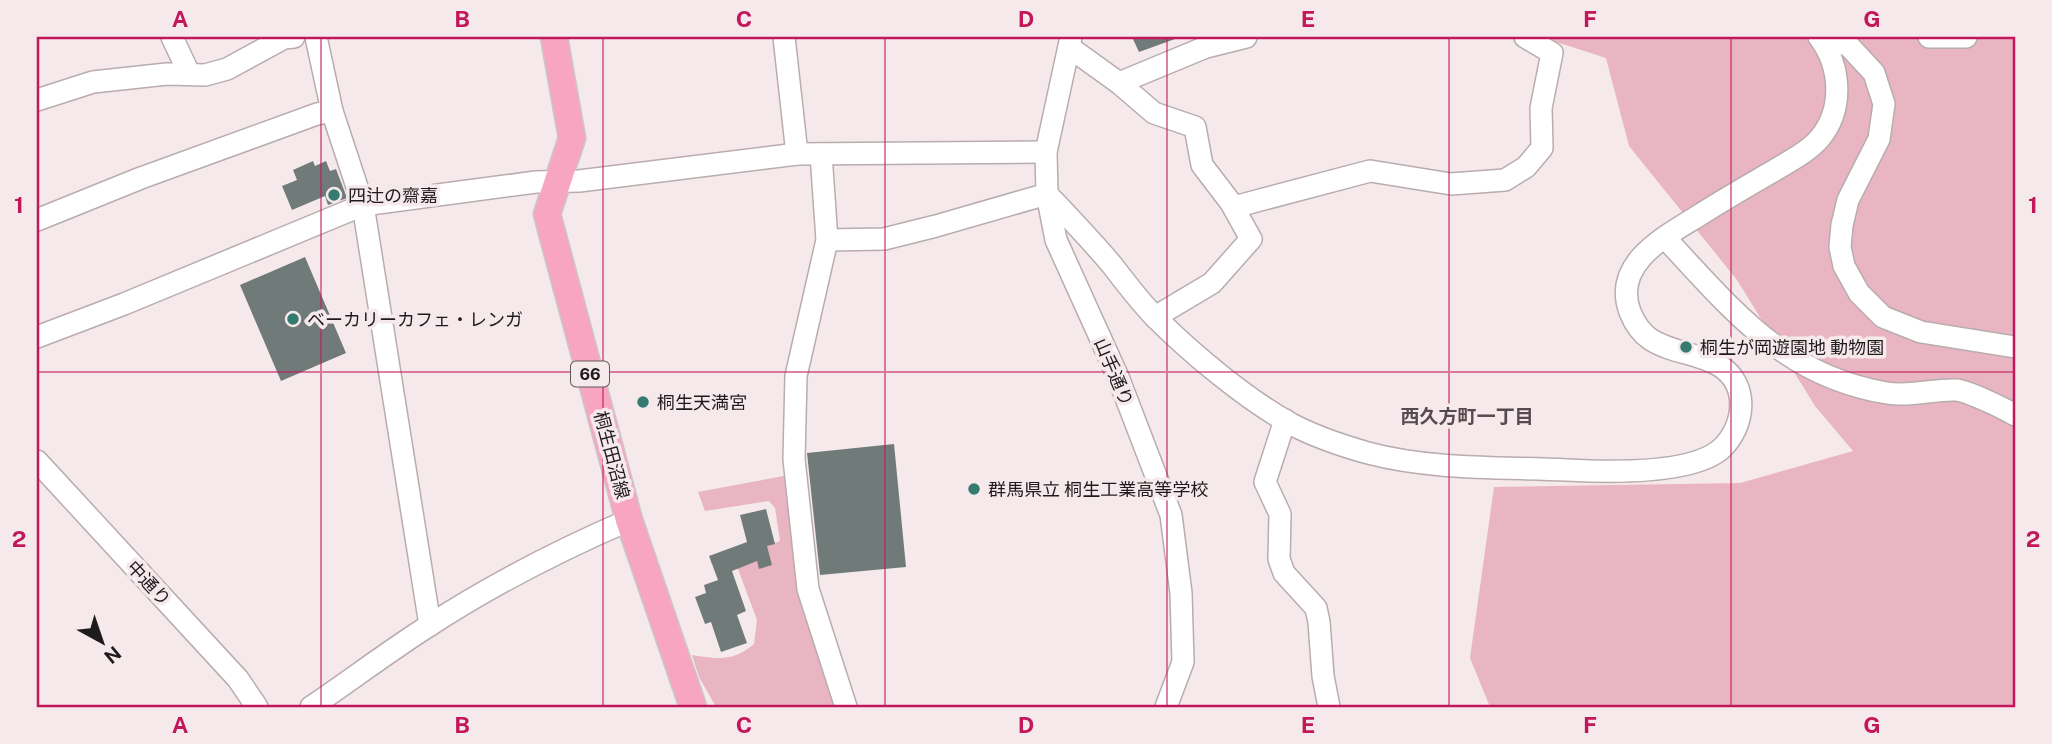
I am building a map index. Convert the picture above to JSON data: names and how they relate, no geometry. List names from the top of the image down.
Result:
{
  "streets": {
    "main road": ["66", "桐生田沼線"],
    "street": ["山手通り", "中通り"]
  },
  "districts": ["西久方町一丁目"],
  "places": [
    "四辻の齋嘉",
    "ベーカリーカフェ・レンガ",
    "桐生が岡遊園地 動物園",
    "桐生天満宮",
    "群馬県立 桐生工業高等学校"
  ],
  "north": "bottom right",
  "grid": {
    "columns": [
      "A",
      "B",
      "C",
      "D",
      "E",
      "F",
      "G"
    ],
    "rows": ["1", "2"]
  }
}
